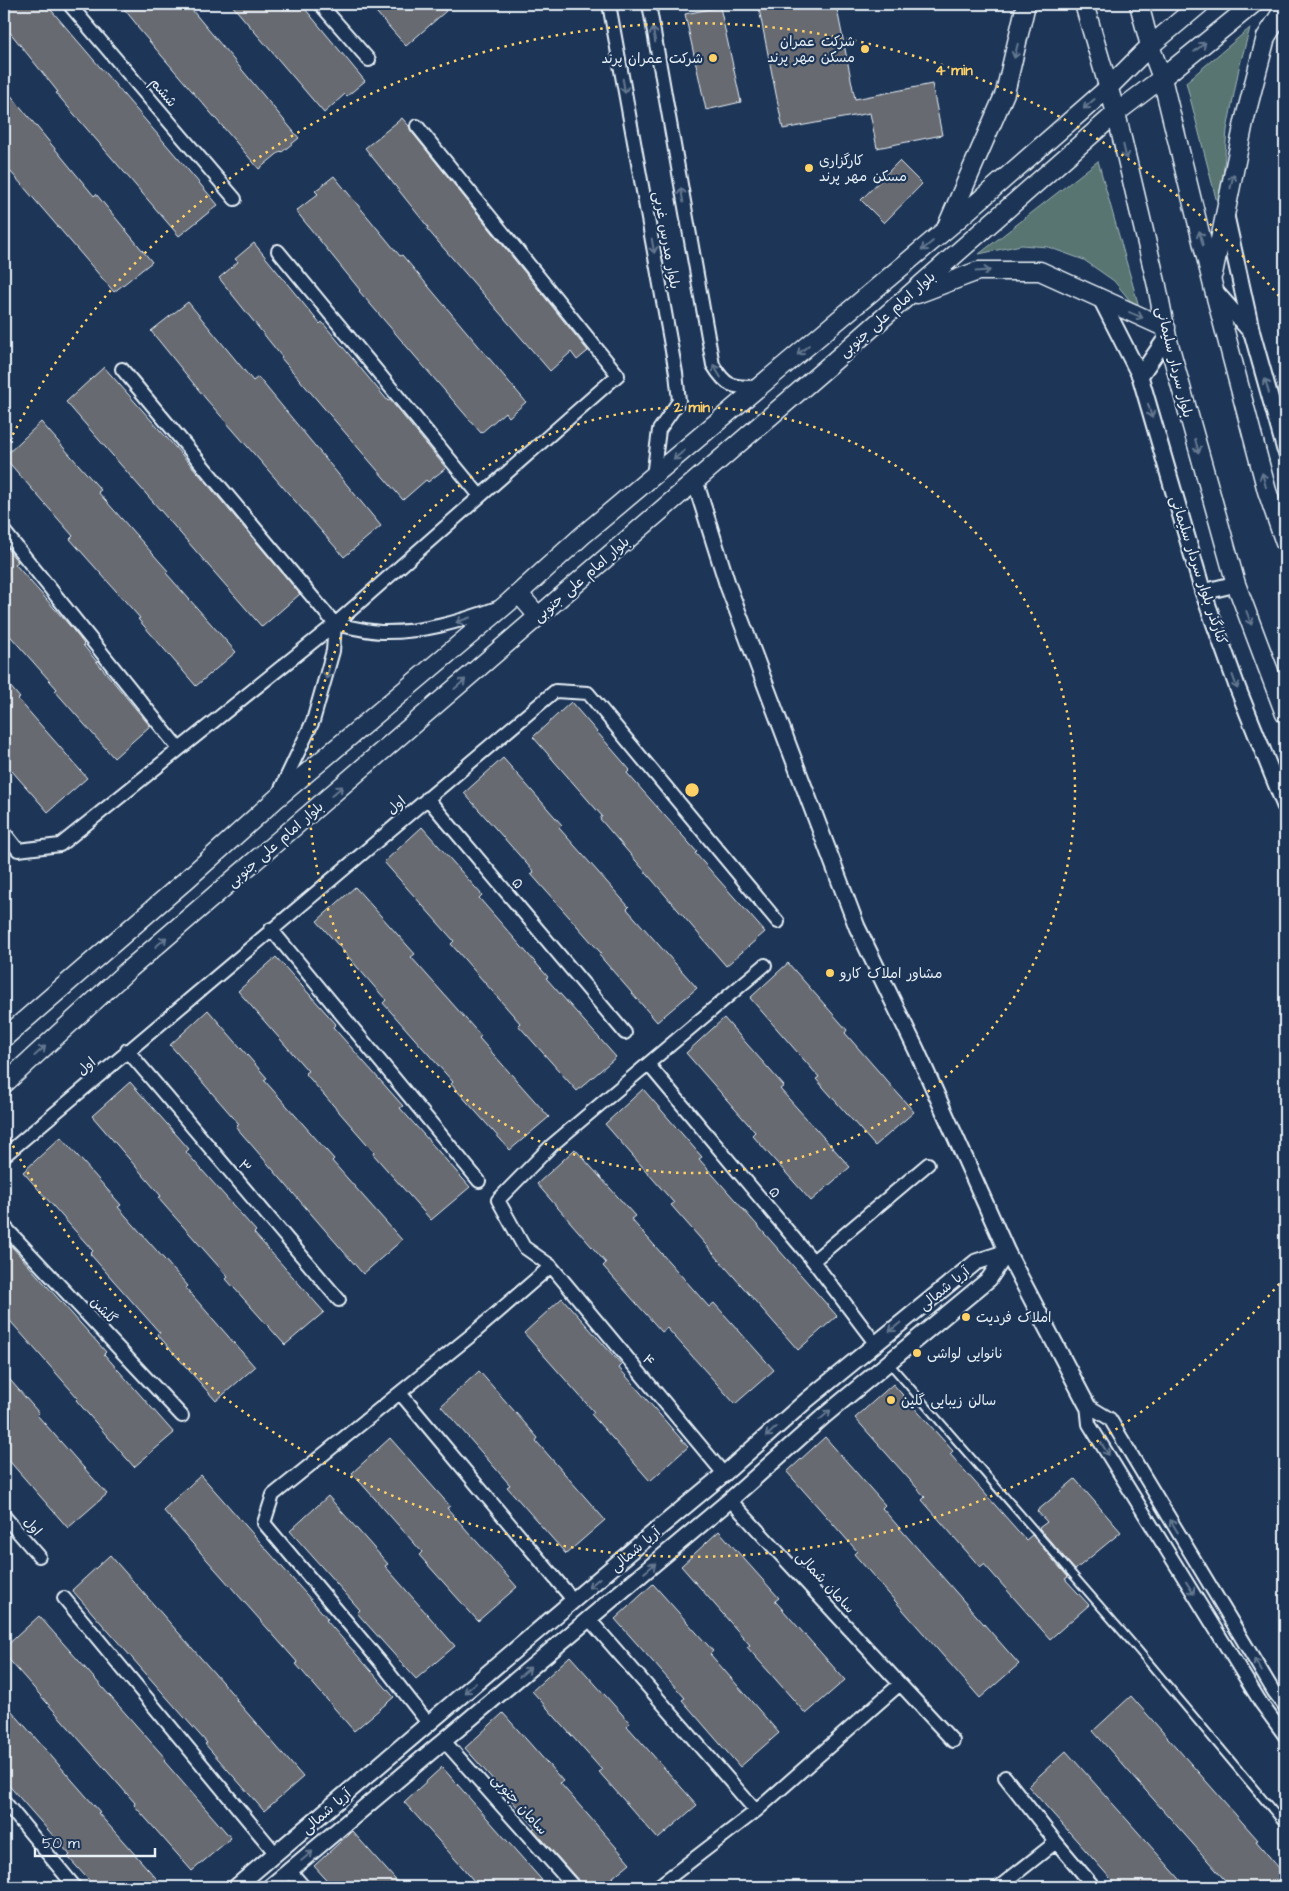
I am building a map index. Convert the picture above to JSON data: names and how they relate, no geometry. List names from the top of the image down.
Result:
{
  "streets": {
    "main road": ["بلوار امام علی جنوبی", "بلوار سردار سلیمانی"],
    "street": [
      "ششم",
      "بلوار مدرس غربی",
      "کنارگذر بلوار سردار سلیمانی",
      "اول",
      "۵",
      "۳",
      "آریا شمالی",
      "گلشن",
      "۴",
      "سامان شمالی",
      "سامان جنوبی"
    ]
  },
  "crossings": [
    ["بلوار مدرس غربی", "بلوار امام علی جنوبی"],
    ["بلوار امام علی جنوبی", "بلوار سردار سلیمانی"],
    ["اول", "۵"],
    ["اول", "۳"],
    ["۵", "آریا شمالی"],
    ["۵", "۴"],
    ["آریا شمالی", "۴"],
    ["آریا شمالی", "سامان شمالی"],
    ["آریا شمالی", "سامان جنوبی"]
  ],
  "one_way": ["کنارگذر بلوار سردار سلیمانی"],
  "places": [
    "شرکت عمران مسکن مهر پرند",
    "شرکت عمران پرند",
    "کارگزاری مسکن مهر پرند",
    "مشاور املاک کارو",
    "املاک فردیت",
    "نانوایی لواشی",
    "سالن زیبایی گلین"
  ],
  "scale_bar": "50 m",
  "rings": ["4 min", "2 min"]
}
